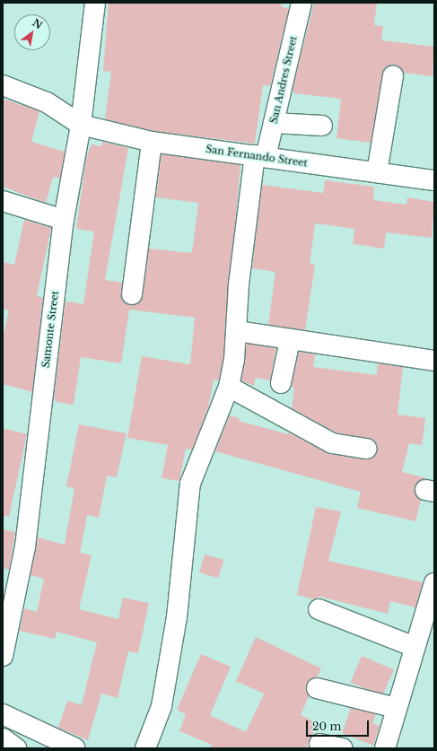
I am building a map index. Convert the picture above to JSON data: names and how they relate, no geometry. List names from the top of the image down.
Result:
{
  "streets": {
    "street": ["San Andres Street", "San Fernando Street", "Samonte Street"]
  },
  "crossings": [
    ["San Andres Street", "San Fernando Street"],
    ["San Fernando Street", "Samonte Street"]
  ],
  "scale_bar": "20 m",
  "north": "top right"
}
